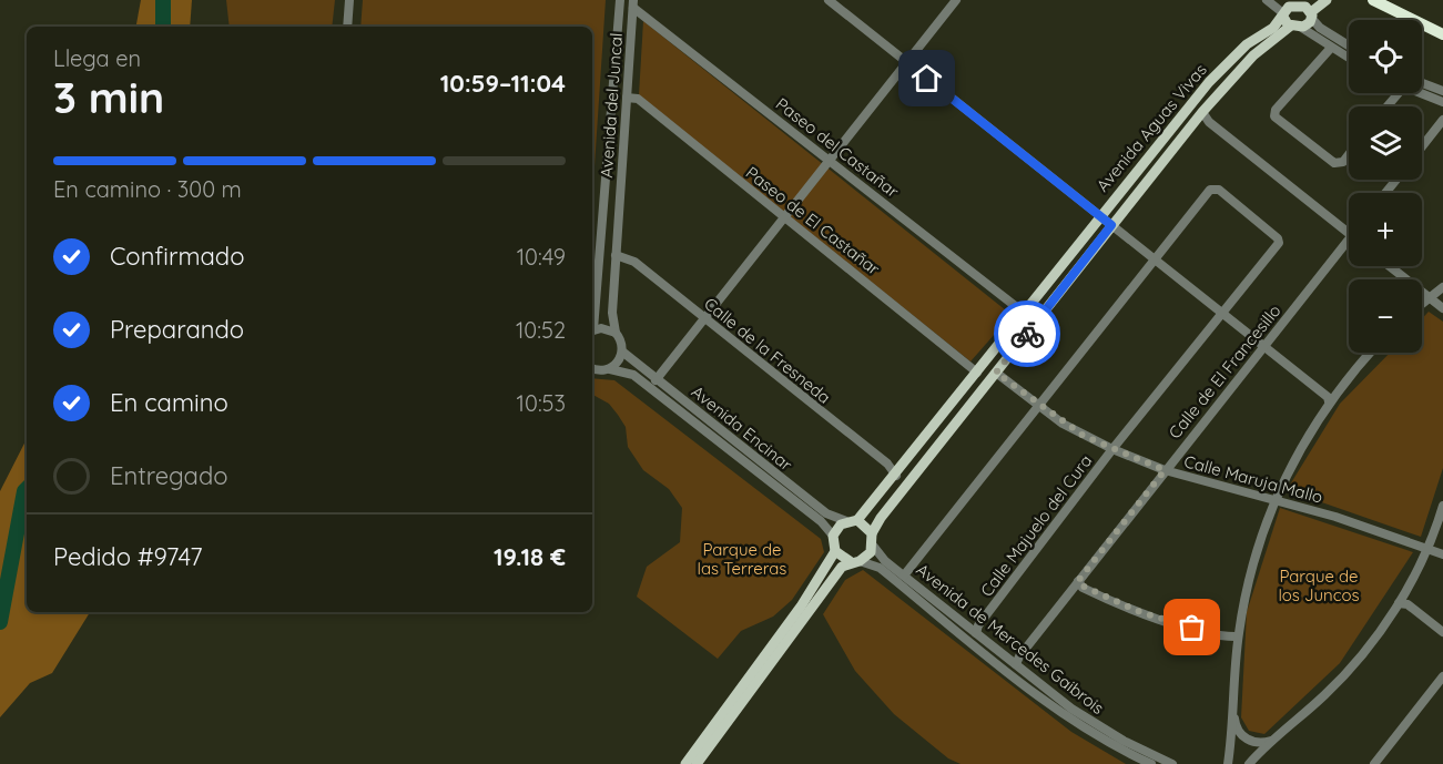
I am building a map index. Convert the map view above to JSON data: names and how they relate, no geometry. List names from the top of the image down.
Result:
{
  "streets": {
    "main road": ["Avenida Aguas Vivas"],
    "street": [
      "Avenida del Juncal",
      "Paseo del Castañar",
      "Paseo de El Castañar",
      "Calle de la Fresneda",
      "Calle de El Francesillo",
      "Avenida Encinar",
      "Calle Maruja Mallo",
      "Calle Majuelo del Cura",
      "Avenida de Mercedes Gaibrois"
    ]
  },
  "crossings": [
    ["Avenida del Juncal", "Paseo del Castañar"],
    ["Avenida del Juncal", "Paseo de El Castañar"],
    ["Avenida del Juncal", "Calle de la Fresneda"],
    ["Avenida del Juncal", "Avenida Encinar"],
    ["Avenida Aguas Vivas", "Paseo del Castañar"],
    ["Avenida Aguas Vivas", "Paseo de El Castañar"],
    ["Avenida Aguas Vivas", "Calle de la Fresneda"],
    ["Avenida Aguas Vivas", "Avenida Encinar"],
    ["Avenida Aguas Vivas", "Calle Maruja Mallo"],
    ["Avenida Aguas Vivas", "Avenida de Mercedes Gaibrois"],
    ["Calle de El Francesillo", "Calle Maruja Mallo"],
    ["Calle de El Francesillo", "Avenida de Mercedes Gaibrois"],
    ["Avenida Encinar", "Avenida de Mercedes Gaibrois"],
    ["Calle Maruja Mallo", "Calle Majuelo del Cura"],
    ["Calle Majuelo del Cura", "Avenida de Mercedes Gaibrois"]
  ],
  "parks": ["Parque de las Terreras", "Parque de los Juncos"],
  "page": {
    "map_buttons": ["+", "−"],
    "heading": ["3 min", "Llega en", "10:59–11:04"],
    "panel": ["Pedido #9747", "19.18 €"],
    "bar": "En camino · 300 m",
    "list": [
      ["Confirmado", "10:49"],
      ["Preparando", "10:52"],
      ["En camino", "10:53"],
      "Entregado"
    ]
  }
}
